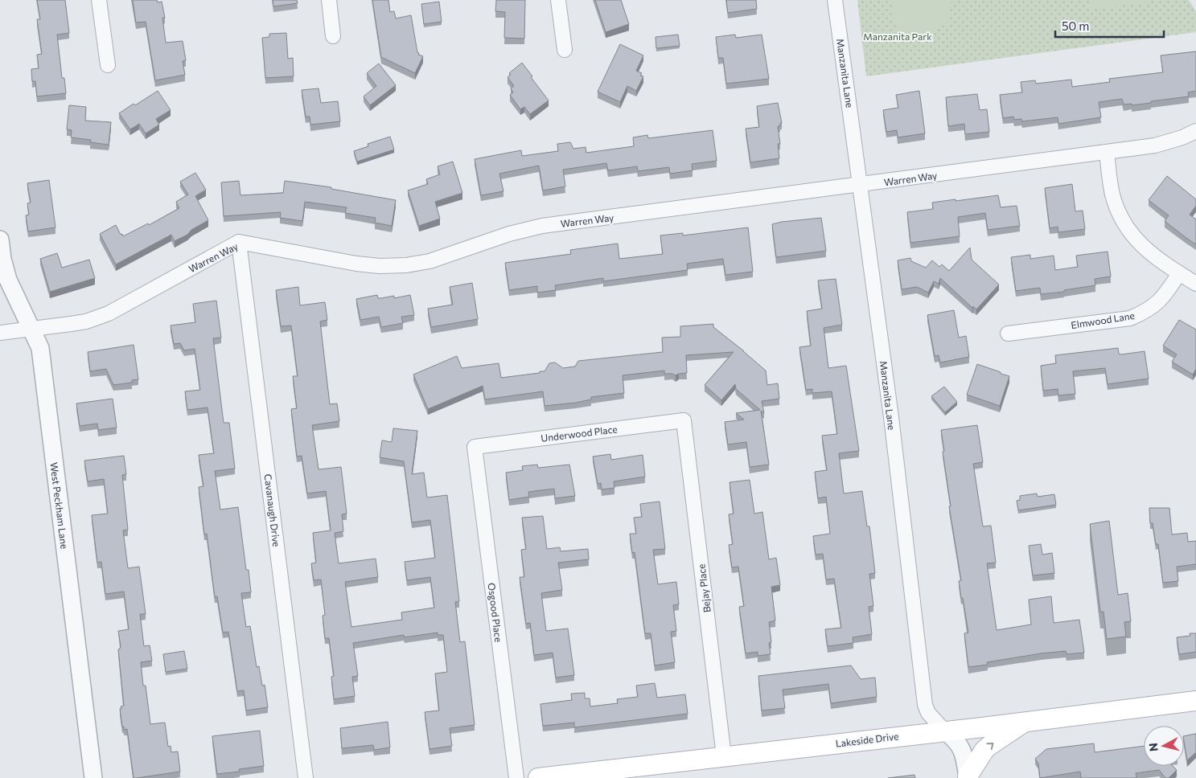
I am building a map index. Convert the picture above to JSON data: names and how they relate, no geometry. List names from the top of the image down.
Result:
{
  "streets": {
    "main road": ["Lakeside Drive"],
    "street": [
      "Manzanita Lane",
      "Warren Way",
      "Elmwood Lane",
      "Underwood Place",
      "West Peckham Lane",
      "Cavanaugh Drive",
      "Bejay Place",
      "Osgood Place"
    ]
  },
  "crossings": [
    ["Manzanita Lane", "Warren Way"],
    ["Manzanita Lane", "Lakeside Drive"],
    ["Warren Way", "West Peckham Lane"],
    ["Warren Way", "Cavanaugh Drive"],
    ["Underwood Place", "Bejay Place"],
    ["Underwood Place", "Osgood Place"],
    ["Bejay Place", "Lakeside Drive"]
  ],
  "parks": ["Manzanita Park"],
  "scale_bar": "50 m",
  "north": "left"
}
